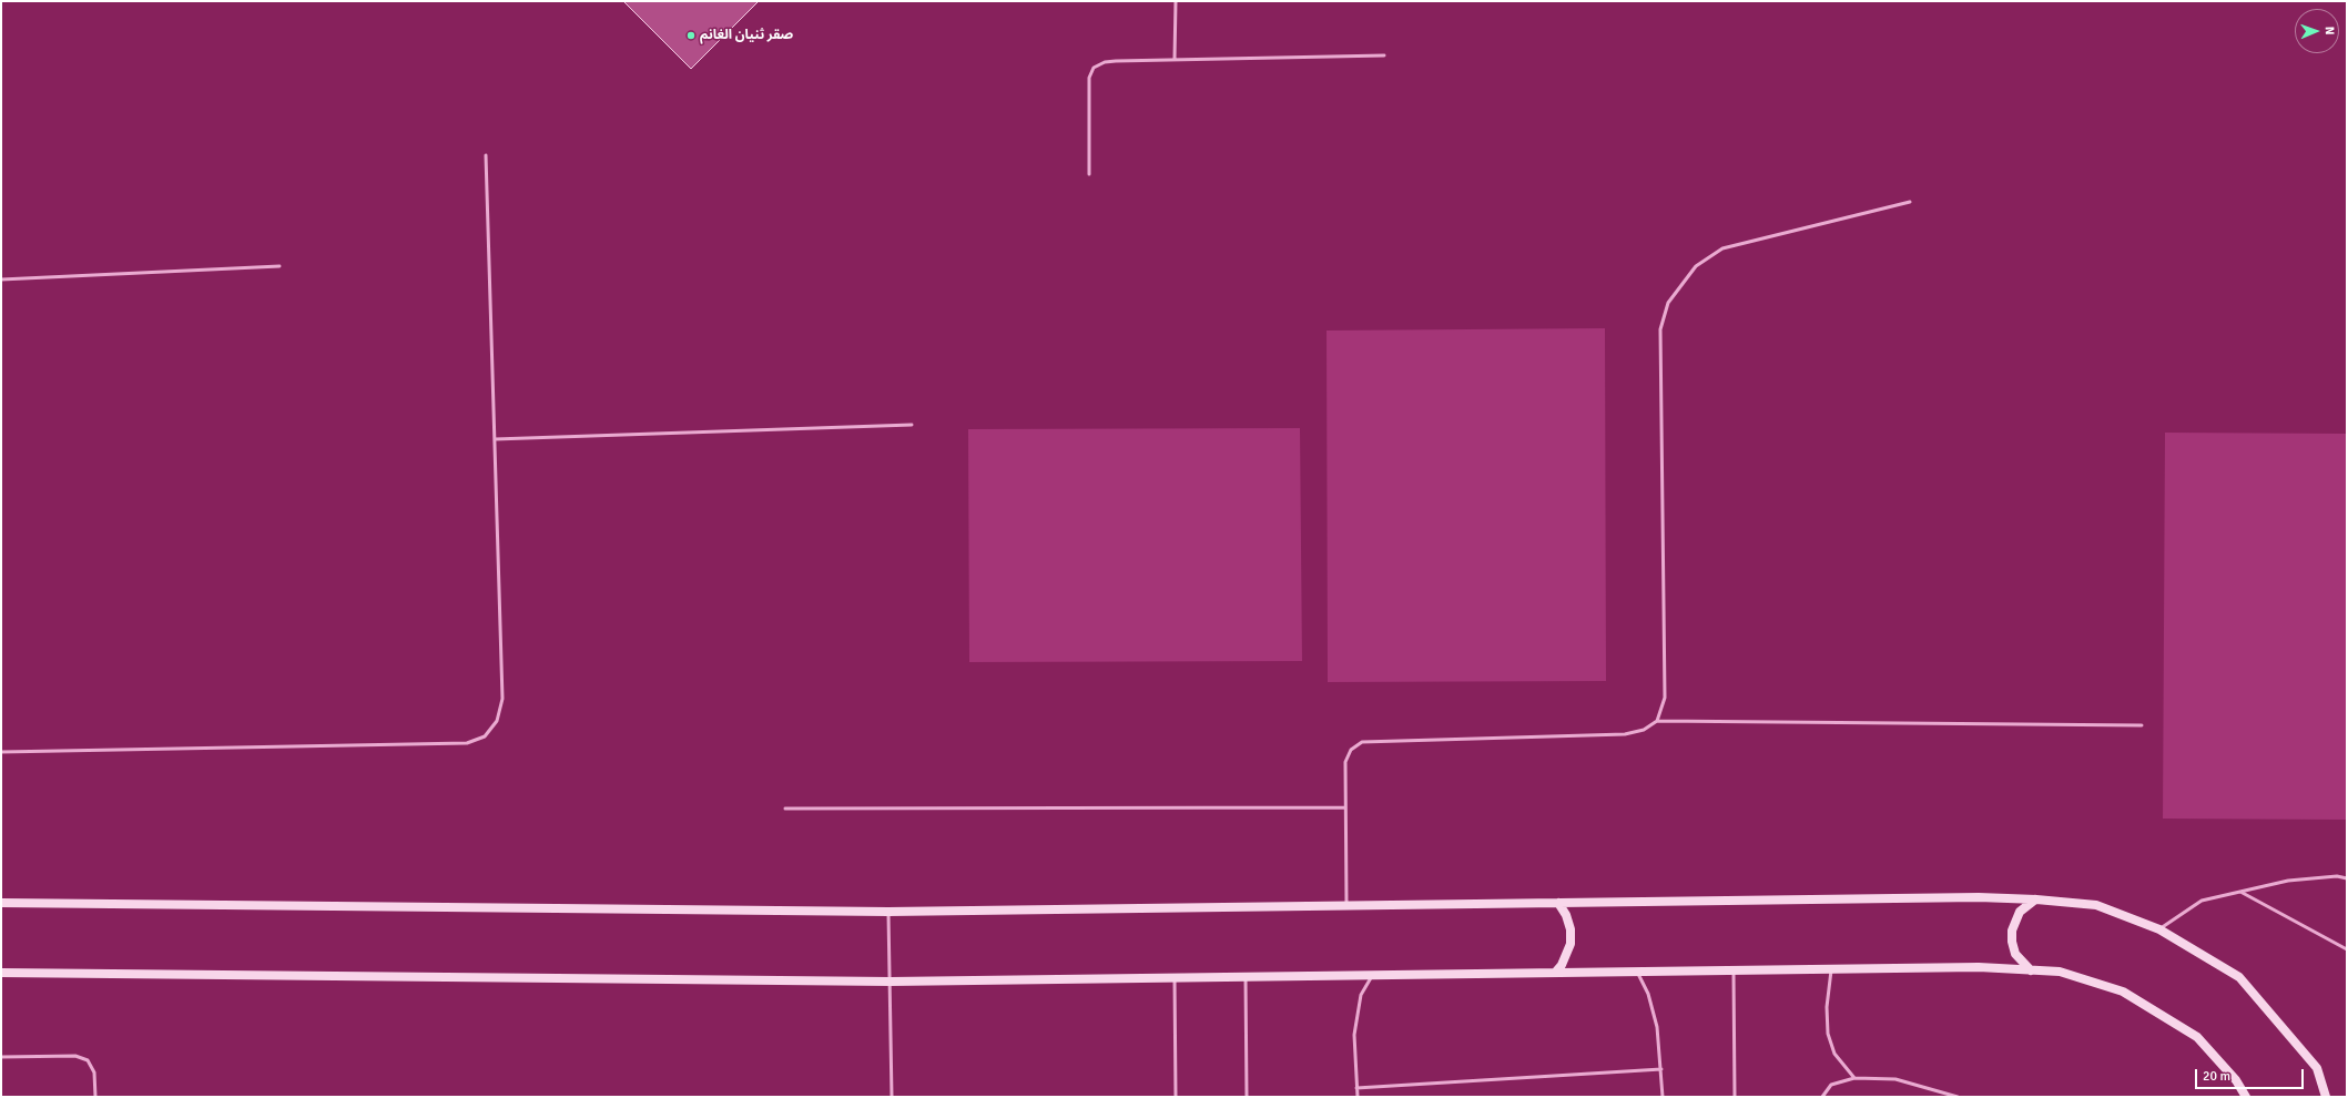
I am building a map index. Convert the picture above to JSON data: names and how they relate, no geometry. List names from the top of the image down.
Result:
{
  "places": ["صقر ثنيان الغانم"],
  "scale_bar": "20 m",
  "north": "right"
}
